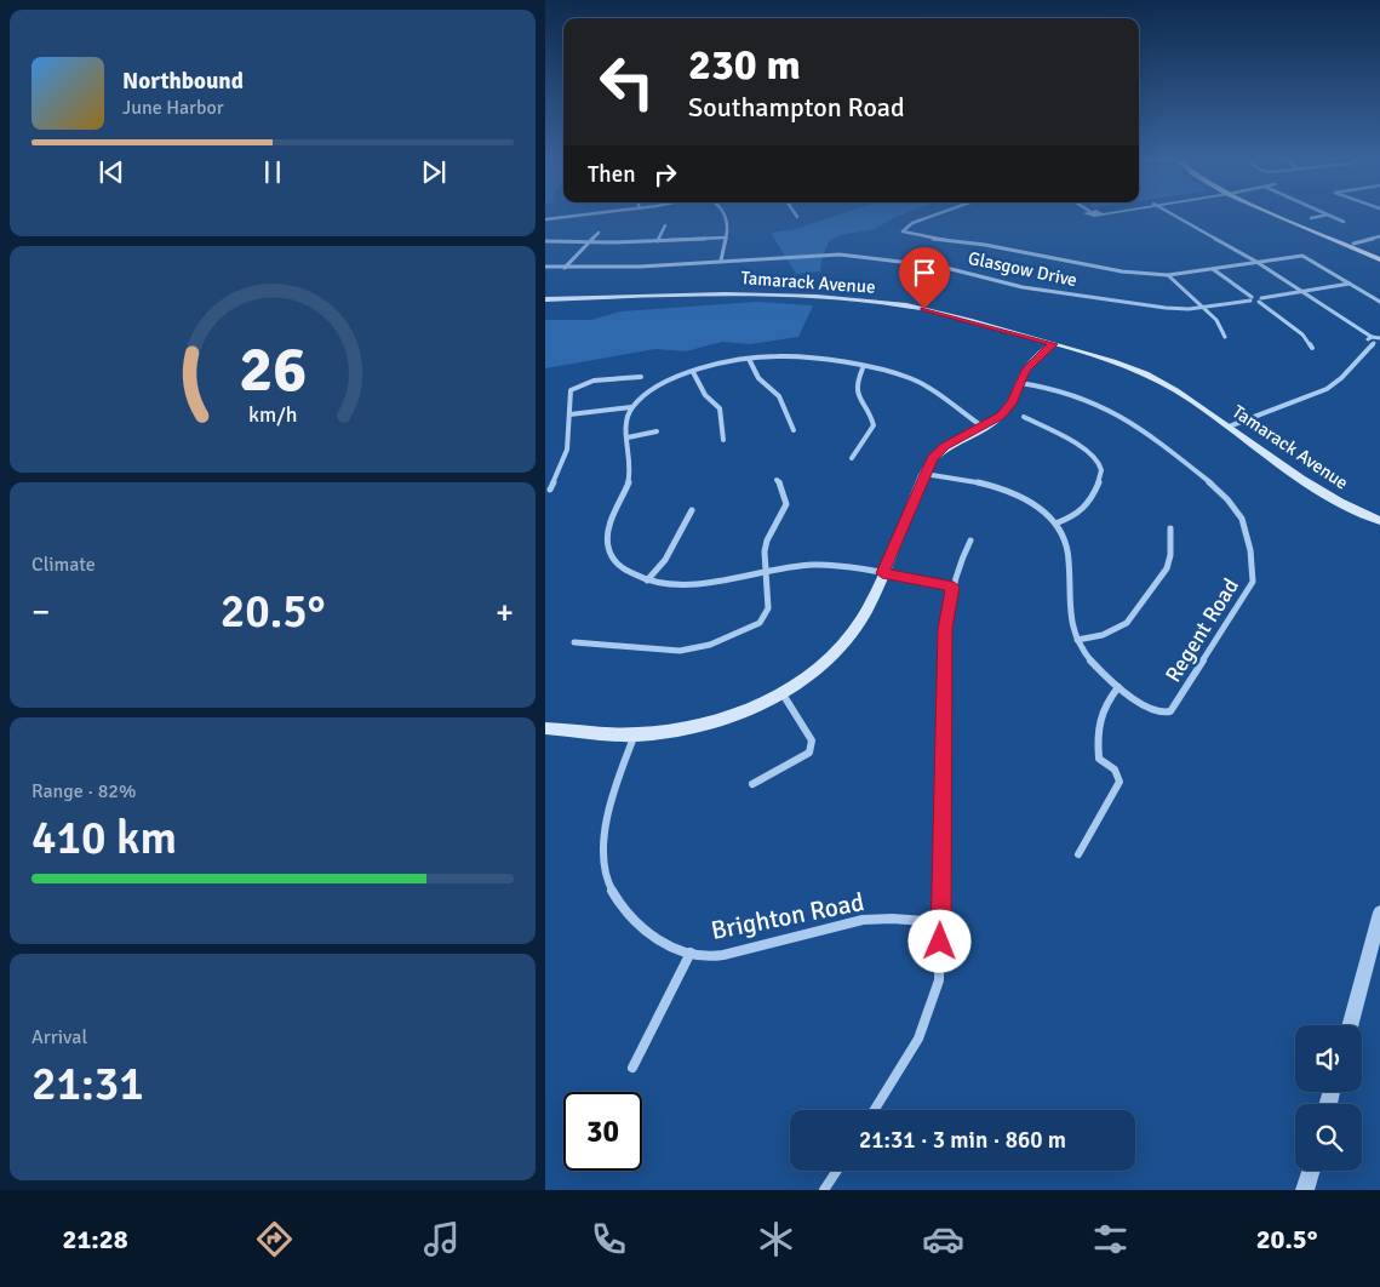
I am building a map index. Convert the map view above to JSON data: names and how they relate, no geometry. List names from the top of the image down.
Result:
{
  "streets": {
    "main road": ["Tamarack Avenue"],
    "street": ["Glasgow Drive", "Regent Road", "Brighton Road"]
  },
  "page": {
    "turn": ["230 m", "Southampton Road"],
    "song": ["Northbound", "June Harbor"],
    "then": "Then",
    "tile": [
      "Climate",
      ["Range · 82%", "410 km"],
      ["Arrival", "21:31"]
    ],
    "heat": ["−", "20.5°", "+"],
    "limit": "30",
    "trip": "21:31 · 3 min · 860 m",
    "tabs": ["21:28", "20.5°"],
    "gauge": ["26", "km/h"]
  }
}
